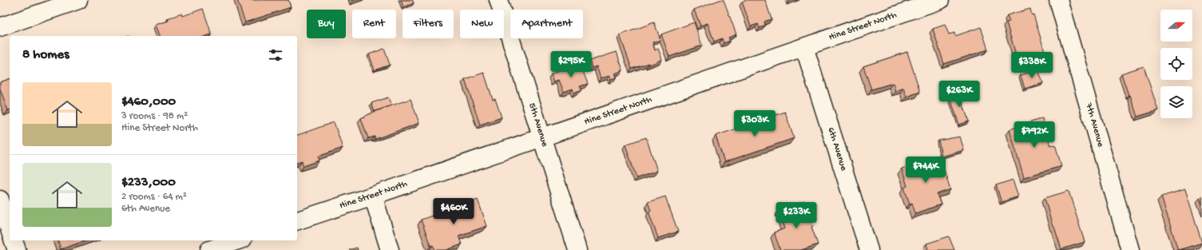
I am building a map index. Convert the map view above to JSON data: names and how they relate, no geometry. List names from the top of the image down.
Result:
{
  "streets": {
    "street": [
      "Hine Street North",
      "5th Avenue",
      "7th Avenue",
      "6th Avenue"
    ]
  },
  "crossings": [
    ["Hine Street North", "5th Avenue"],
    ["Hine Street North", "6th Avenue"]
  ],
  "north": "right",
  "page": {
    "chip": [
      "Buy",
      "Rent",
      "Filters",
      "New",
      "Apartment"
    ],
    "heading": "8 homes",
    "price": [
      "$295K",
      "$338K",
      "$263K",
      "$303K",
      "$792K",
      "$744K",
      "$460K",
      "$233K"
    ],
    "list": [
      {
        "name": "$460,000",
        "note": "3 rooms · 98 m² · Hine Street North"
      },
      {
        "name": "$233,000",
        "note": "2 rooms · 64 m² · 6th Avenue"
      }
    ]
  }
}
